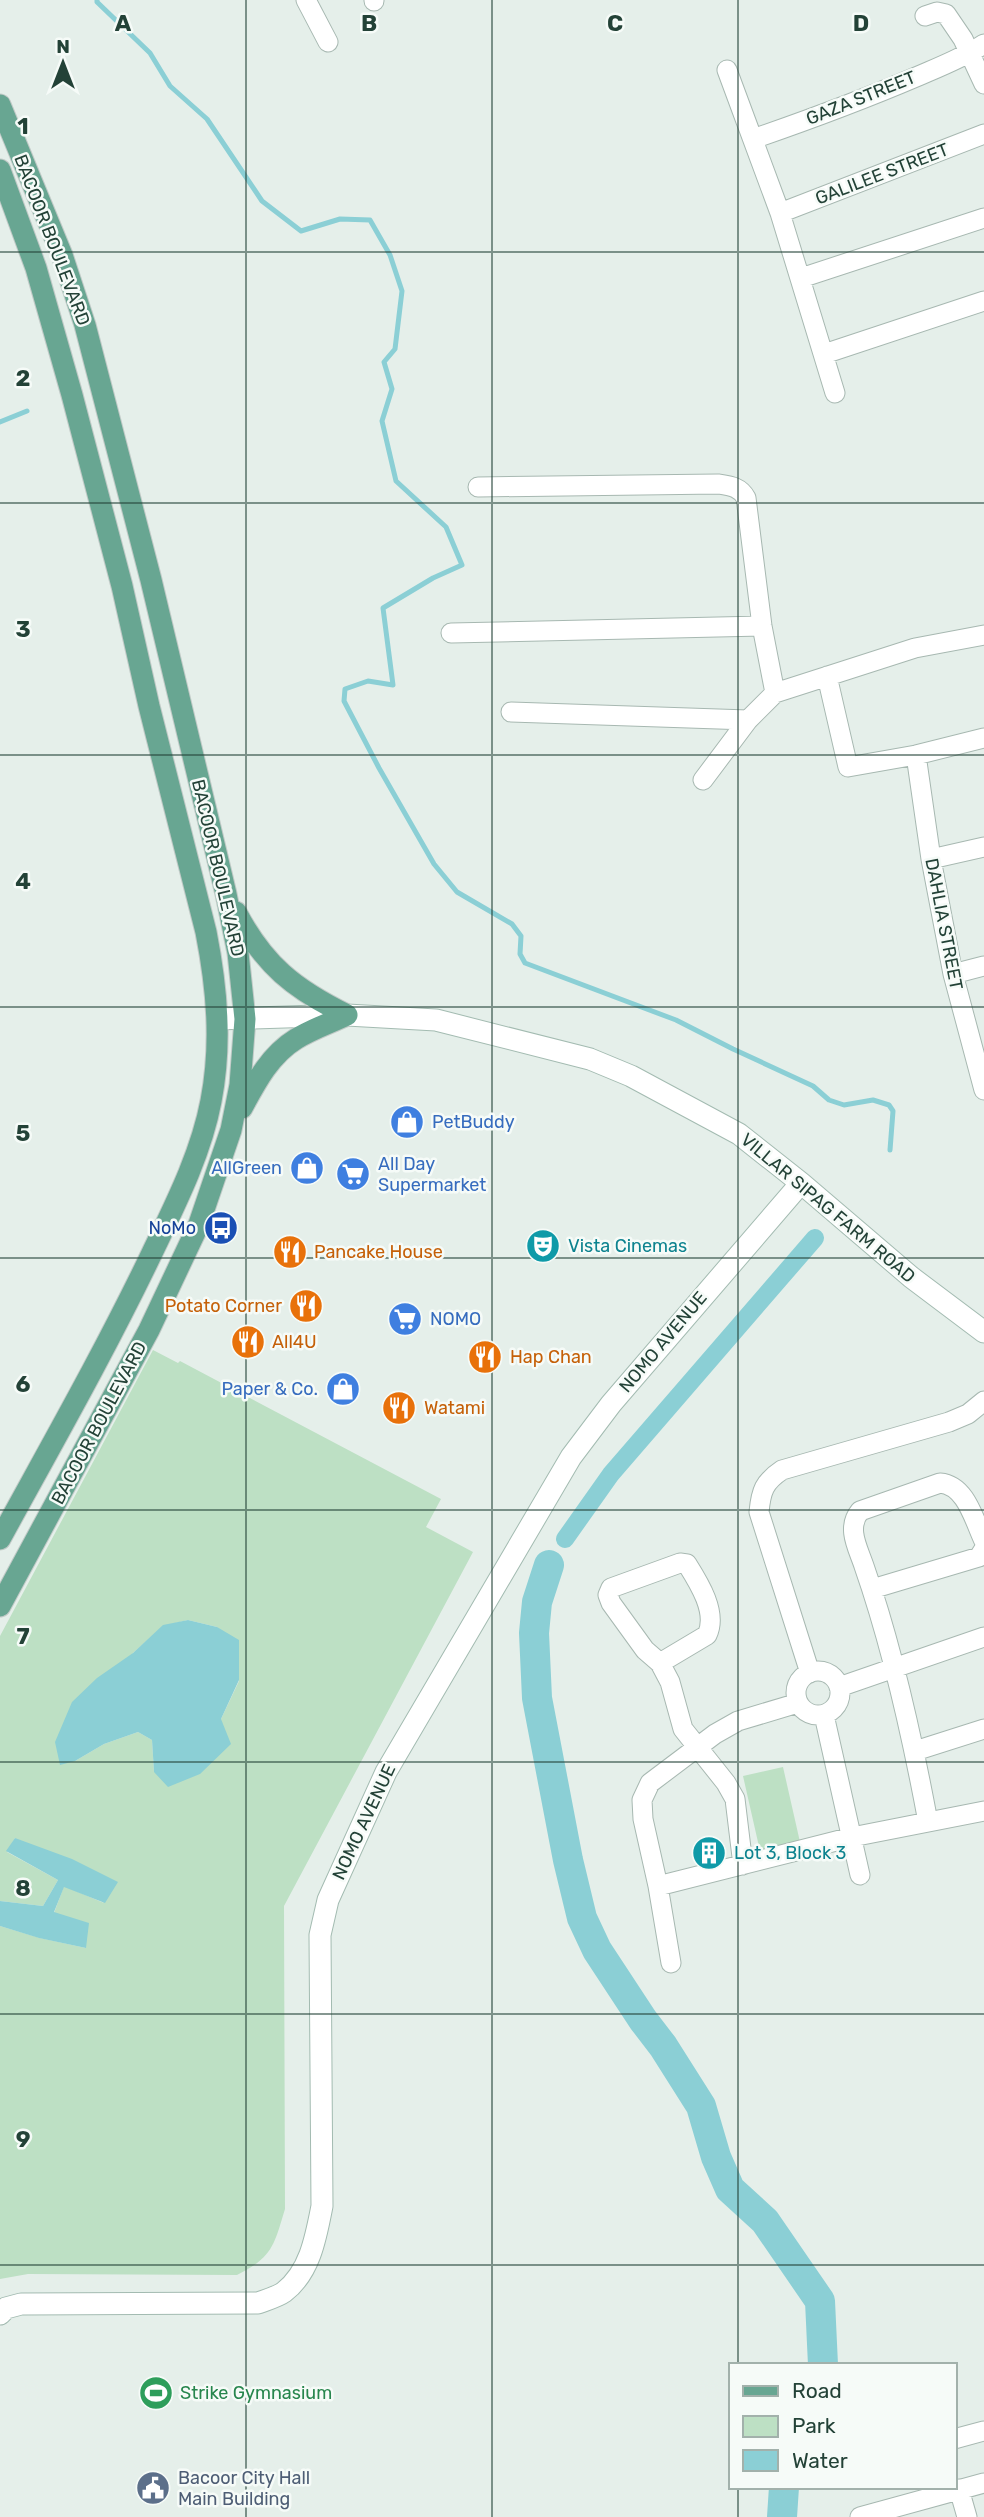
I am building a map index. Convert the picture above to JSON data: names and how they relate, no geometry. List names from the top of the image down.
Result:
{
  "streets": {
    "main road": ["BACOOR BOULEVARD"],
    "street": [
      "GAZA STREET",
      "GALILEE STREET",
      "DAHLIA STREET",
      "VILLAR SIPAG FARM ROAD",
      "NOMO AVENUE"
    ]
  },
  "crossings": [
    ["BACOOR BOULEVARD", "VILLAR SIPAG FARM ROAD"],
    ["VILLAR SIPAG FARM ROAD", "NOMO AVENUE"]
  ],
  "places": {
    "shop": ["PetBuddy", "AllGreen", "Paper & Co."],
    "supermarket": ["All Day Supermarket", "NOMO"],
    "bus stop": ["NoMo"],
    "theatre": ["Vista Cinemas"],
    "restaurant": [
      "Pancake House",
      "Potato Corner",
      "All4U",
      "Hap Chan",
      "Watami"
    ],
    "building": ["Lot 3, Block 3"],
    "sports": ["Strike Gymnasium"],
    "public building": ["Bacoor City Hall Main Building"]
  },
  "legend": ["Road", "Park", "Water"],
  "north": "top",
  "grid": {
    "columns": [
      "A",
      "B",
      "C",
      "D"
    ],
    "rows": [
      "1",
      "2",
      "3",
      "4",
      "5",
      "6",
      "7",
      "8",
      "9"
    ]
  }
}
